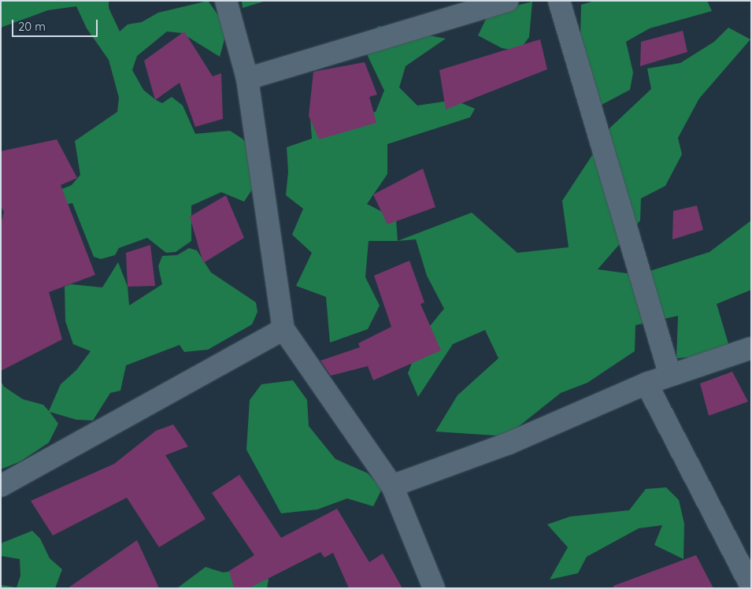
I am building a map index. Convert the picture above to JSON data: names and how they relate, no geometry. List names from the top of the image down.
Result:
{
  "scale_bar": "20 m"
}
